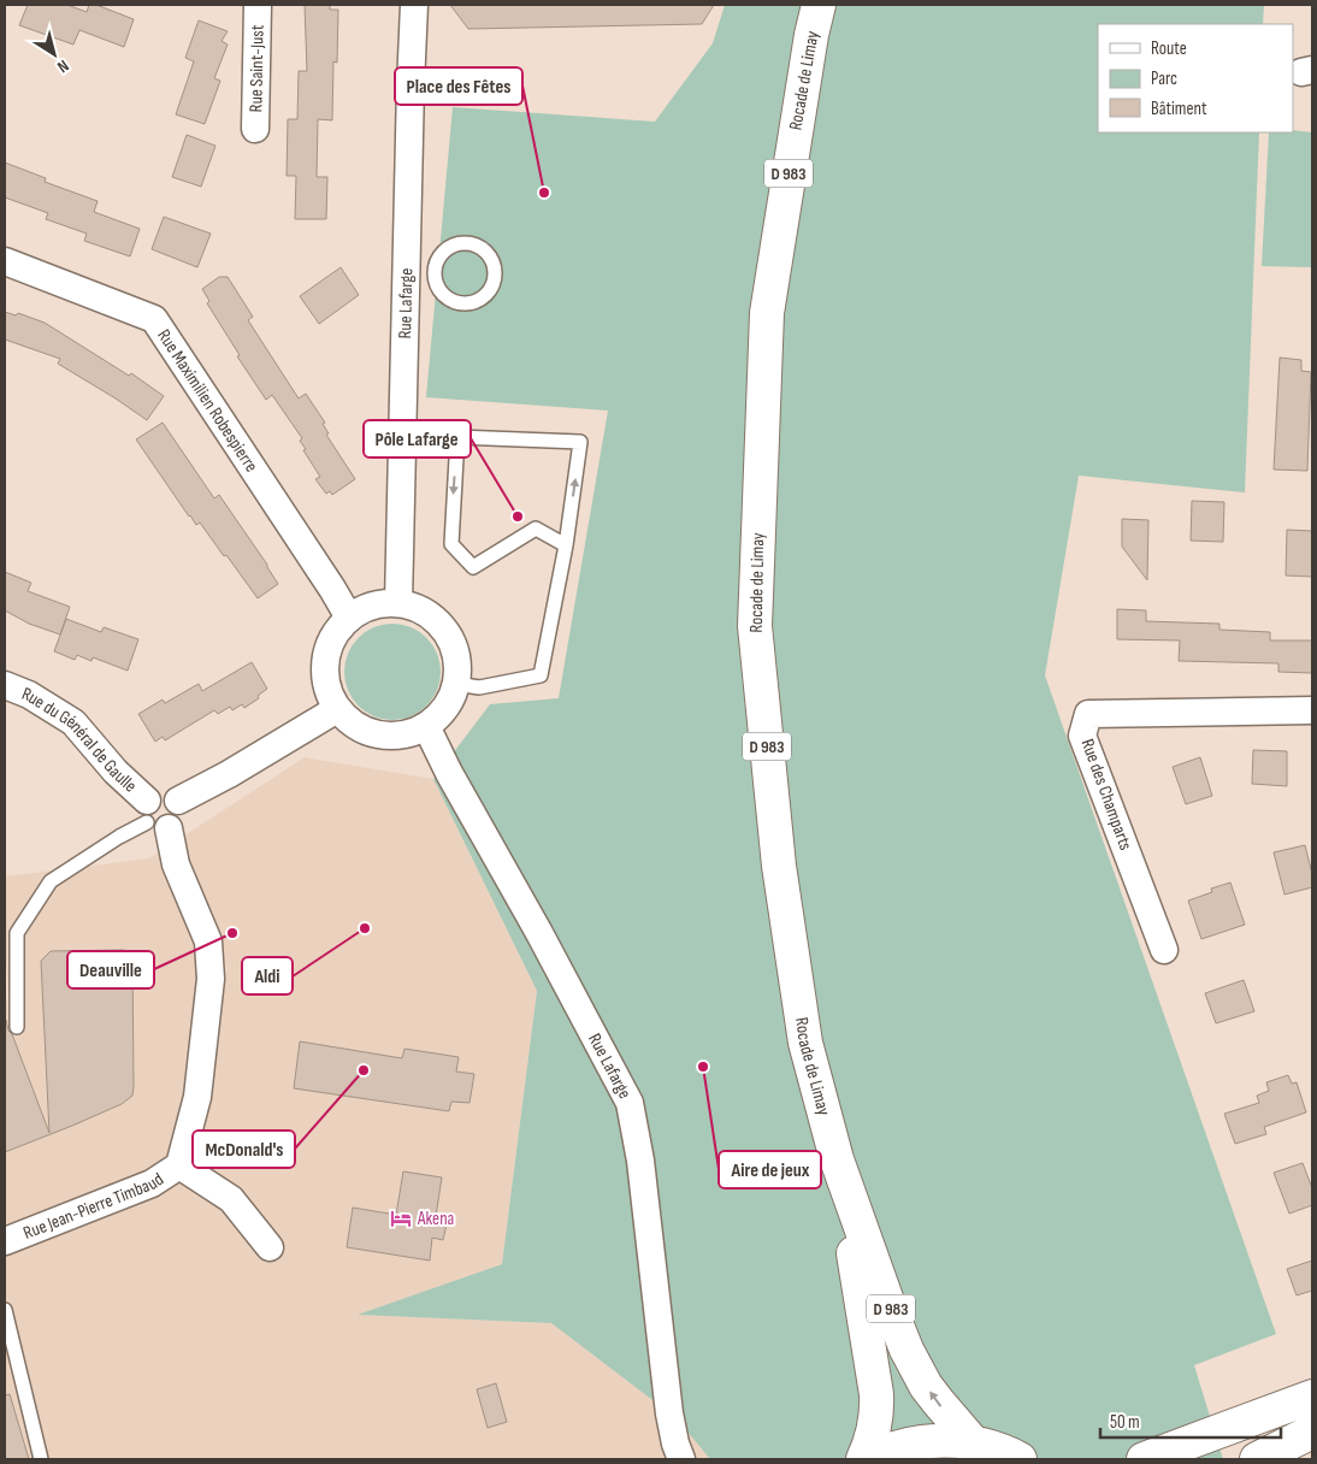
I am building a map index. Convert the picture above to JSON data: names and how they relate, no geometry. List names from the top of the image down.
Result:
{
  "streets": {
    "main road": ["Rocade de Limay", "D 983"],
    "street": [
      "Rue Saint-Just",
      "Rue Lafarge",
      "Rue Maximilien Robespierre",
      "Rue du Général de Gaulle",
      "Rue des Champarts",
      "Rue Jean-Pierre Timbaud"
    ]
  },
  "crossings": [
    ["Rue Lafarge", "Rue Maximilien Robespierre"],
    ["Rue du Général de Gaulle", "Rue Jean-Pierre Timbaud"]
  ],
  "places": {
    "other": [
      "Place des Fêtes",
      "Pôle Lafarge",
      "Aldi",
      "Deauville",
      "Aire de jeux",
      "McDonald's"
    ],
    "hotel": ["Akena"]
  },
  "legend": ["Route", "Parc", "Bâtiment"],
  "scale_bar": "50 m",
  "north": "bottom right"
}
